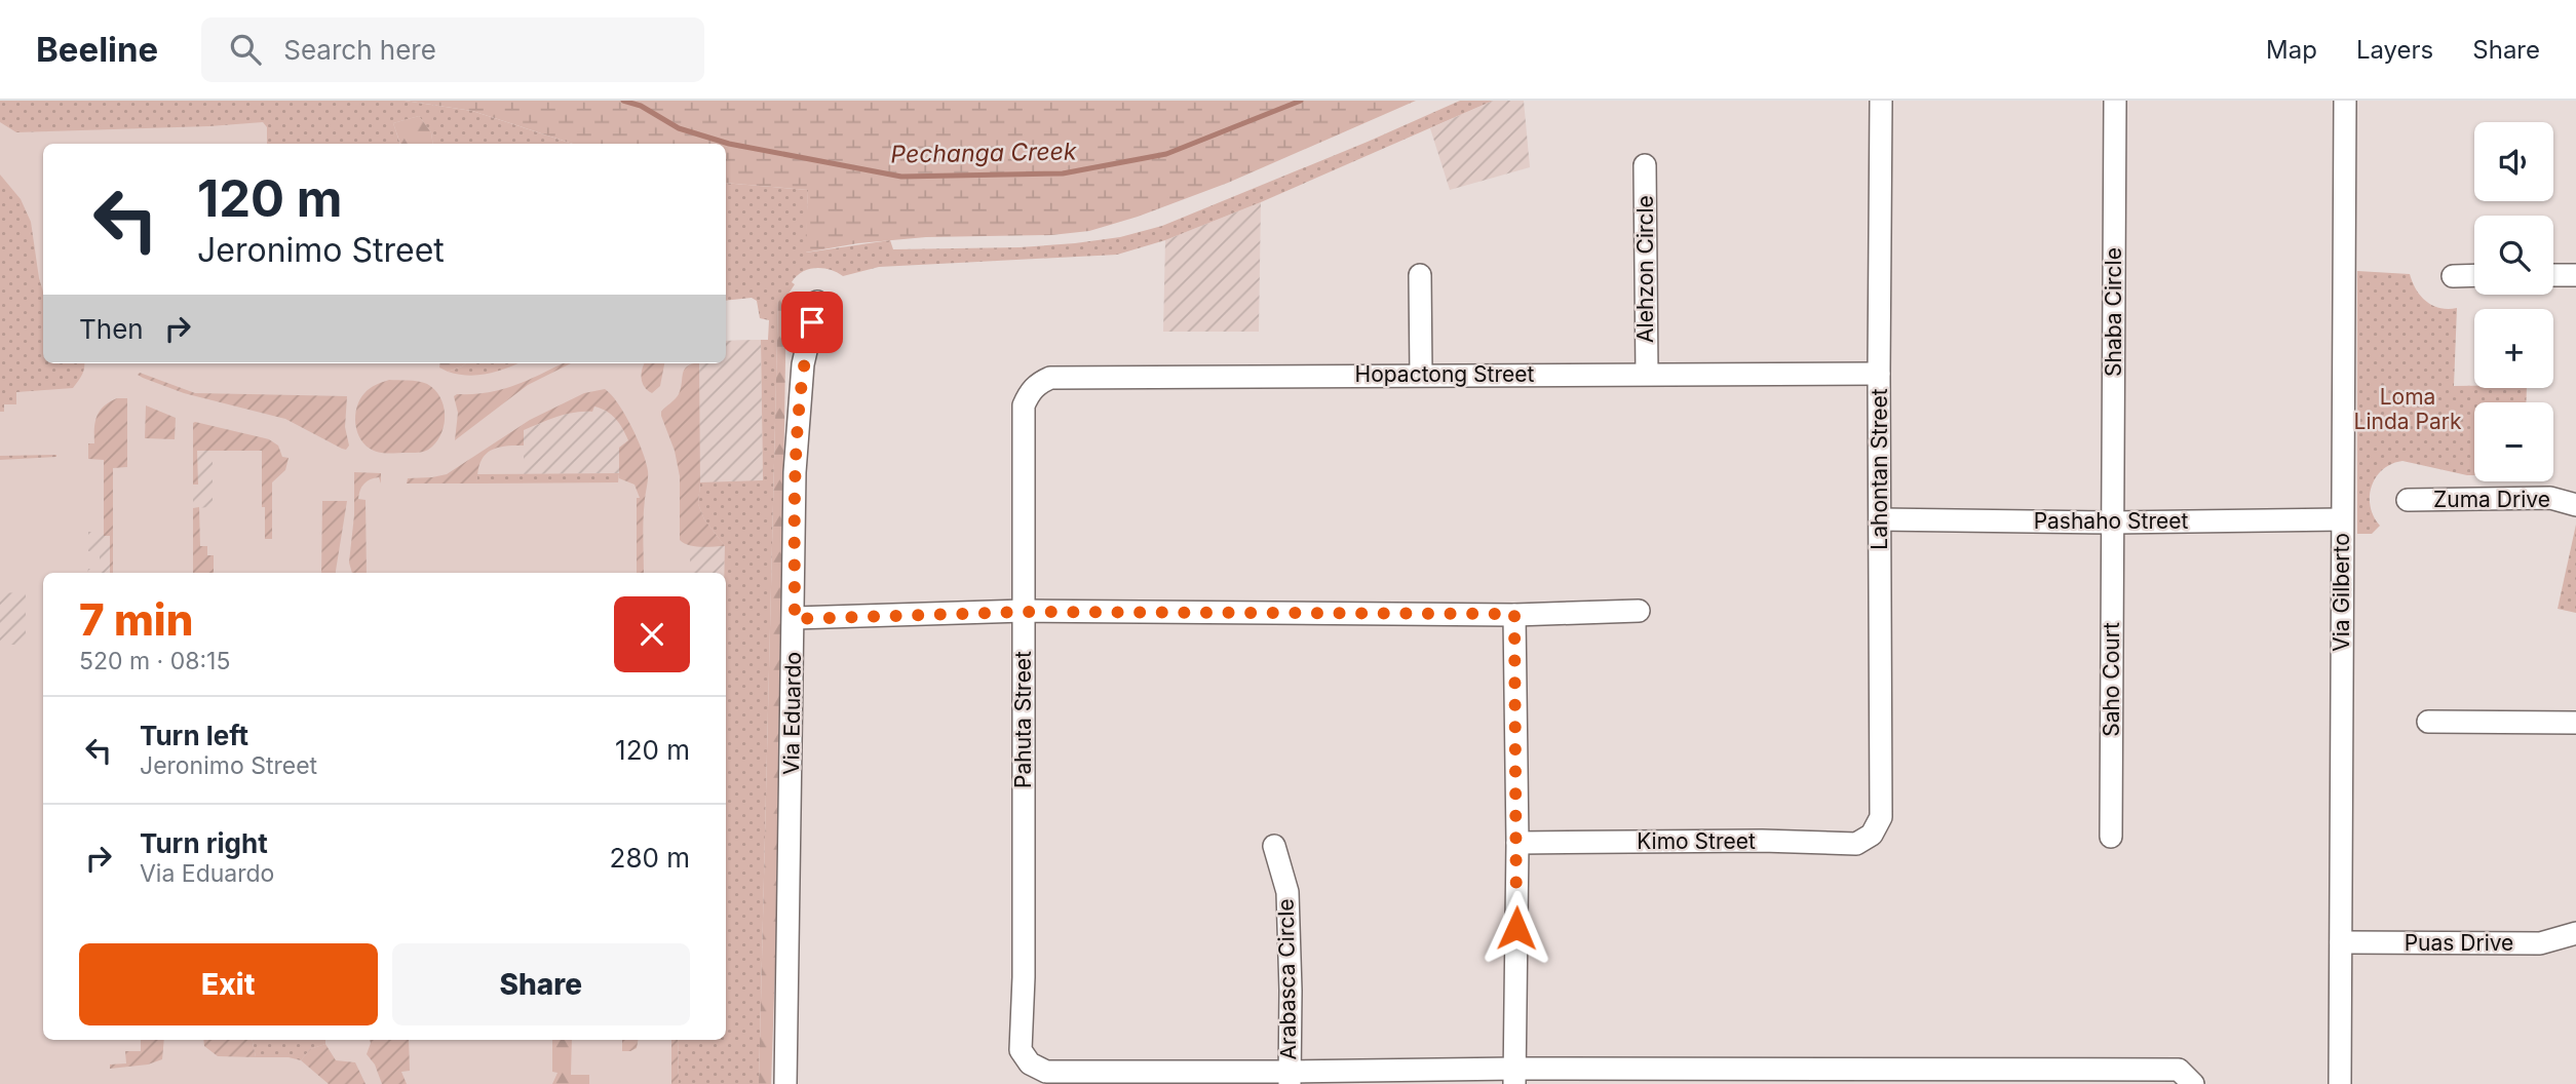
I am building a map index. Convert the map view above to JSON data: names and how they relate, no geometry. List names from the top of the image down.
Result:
{
  "streets": {
    "street": [
      "Alehzon Circle",
      "Shaba Circle",
      "Hopactong Street",
      "Lahontan Street",
      "Zuma Drive",
      "Pashaho Street",
      "Via Gilberto",
      "Saho Court",
      "Via Eduardo",
      "Pahuta Street",
      "Kimo Street",
      "Puas Drive",
      "Arabasca Circle"
    ]
  },
  "crossings": [
    ["Alehzon Circle", "Hopactong Street"],
    ["Shaba Circle", "Pashaho Street"],
    ["Shaba Circle", "Saho Court"],
    ["Hopactong Street", "Lahontan Street"],
    ["Hopactong Street", "Pahuta Street"],
    ["Lahontan Street", "Pashaho Street"],
    ["Lahontan Street", "Kimo Street"],
    ["Pashaho Street", "Via Gilberto"],
    ["Pashaho Street", "Saho Court"],
    ["Via Gilberto", "Puas Drive"],
    ["Pahuta Street", "Arabasca Circle"]
  ],
  "water": ["Pechanga Creek"],
  "parks": ["Loma Linda Park"],
  "page": {
    "header": "Beeline",
    "search": "Search here",
    "nav": ["Map", "Layers", "Share"],
    "map_buttons": ["+", "−"],
    "turn": ["120 m", "Jeronimo Street"],
    "then": "Then",
    "heading": ["7 min", "520 m · 08:15"],
    "list": [
      {
        "name": "Turn left",
        "note": "Jeronimo Street",
        "value": "120 m"
      },
      {
        "name": "Turn right",
        "note": "Via Eduardo",
        "value": "280 m"
      }
    ],
    "buttons": ["Exit", "Share"]
  }
}
